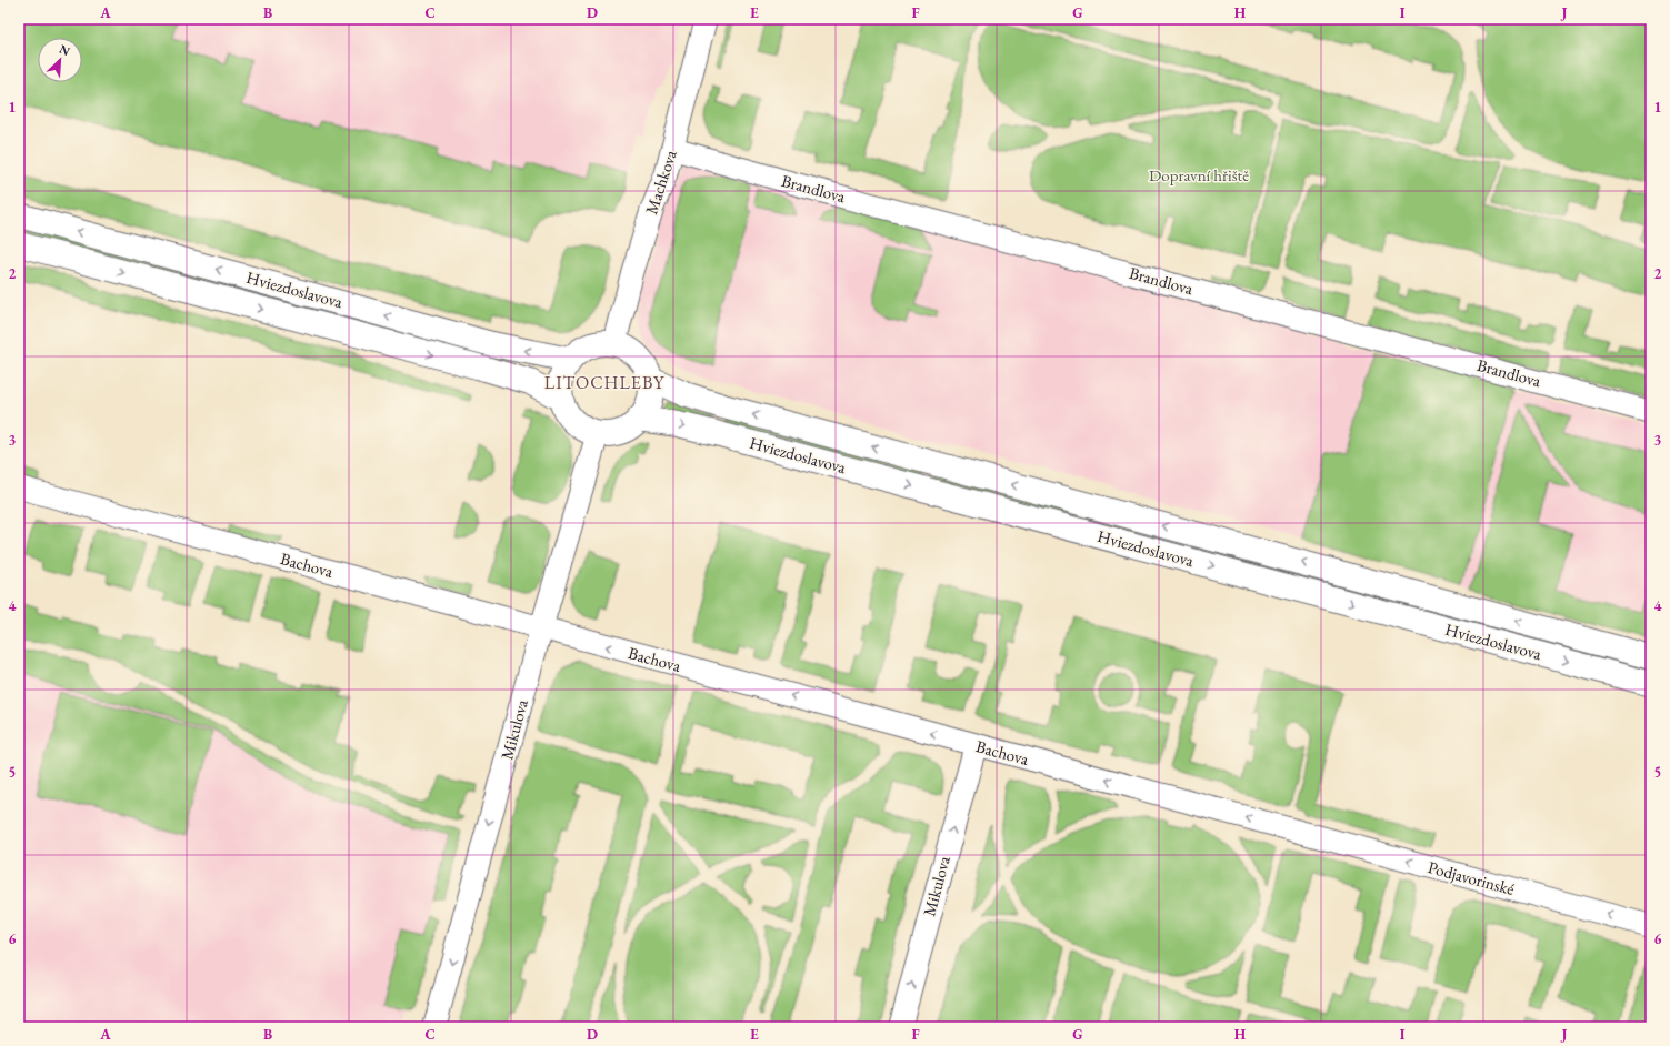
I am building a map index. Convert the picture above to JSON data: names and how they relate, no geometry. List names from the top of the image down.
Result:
{
  "streets": {
    "street": [
      "Machkova",
      "Brandlova",
      "Hviezdoslavova",
      "Bachova",
      "Mikulova",
      "Podjavorinské"
    ]
  },
  "crossings": [
    ["Machkova", "Brandlova"],
    ["Machkova", "Hviezdoslavova"],
    ["Machkova", "Mikulova"],
    ["Hviezdoslavova", "Mikulova"],
    ["Bachova", "Mikulova"],
    ["Bachova", "Podjavorinské"]
  ],
  "one_way": ["Bachova", "Podjavorinské"],
  "districts": ["LITOCHLEBY"],
  "parks": ["Dopravní hřiště"],
  "north": "top right",
  "grid": {
    "columns": [
      "A",
      "B",
      "C",
      "D",
      "E",
      "F",
      "G",
      "H",
      "I",
      "J"
    ],
    "rows": [
      "1",
      "2",
      "3",
      "4",
      "5",
      "6"
    ]
  }
}
